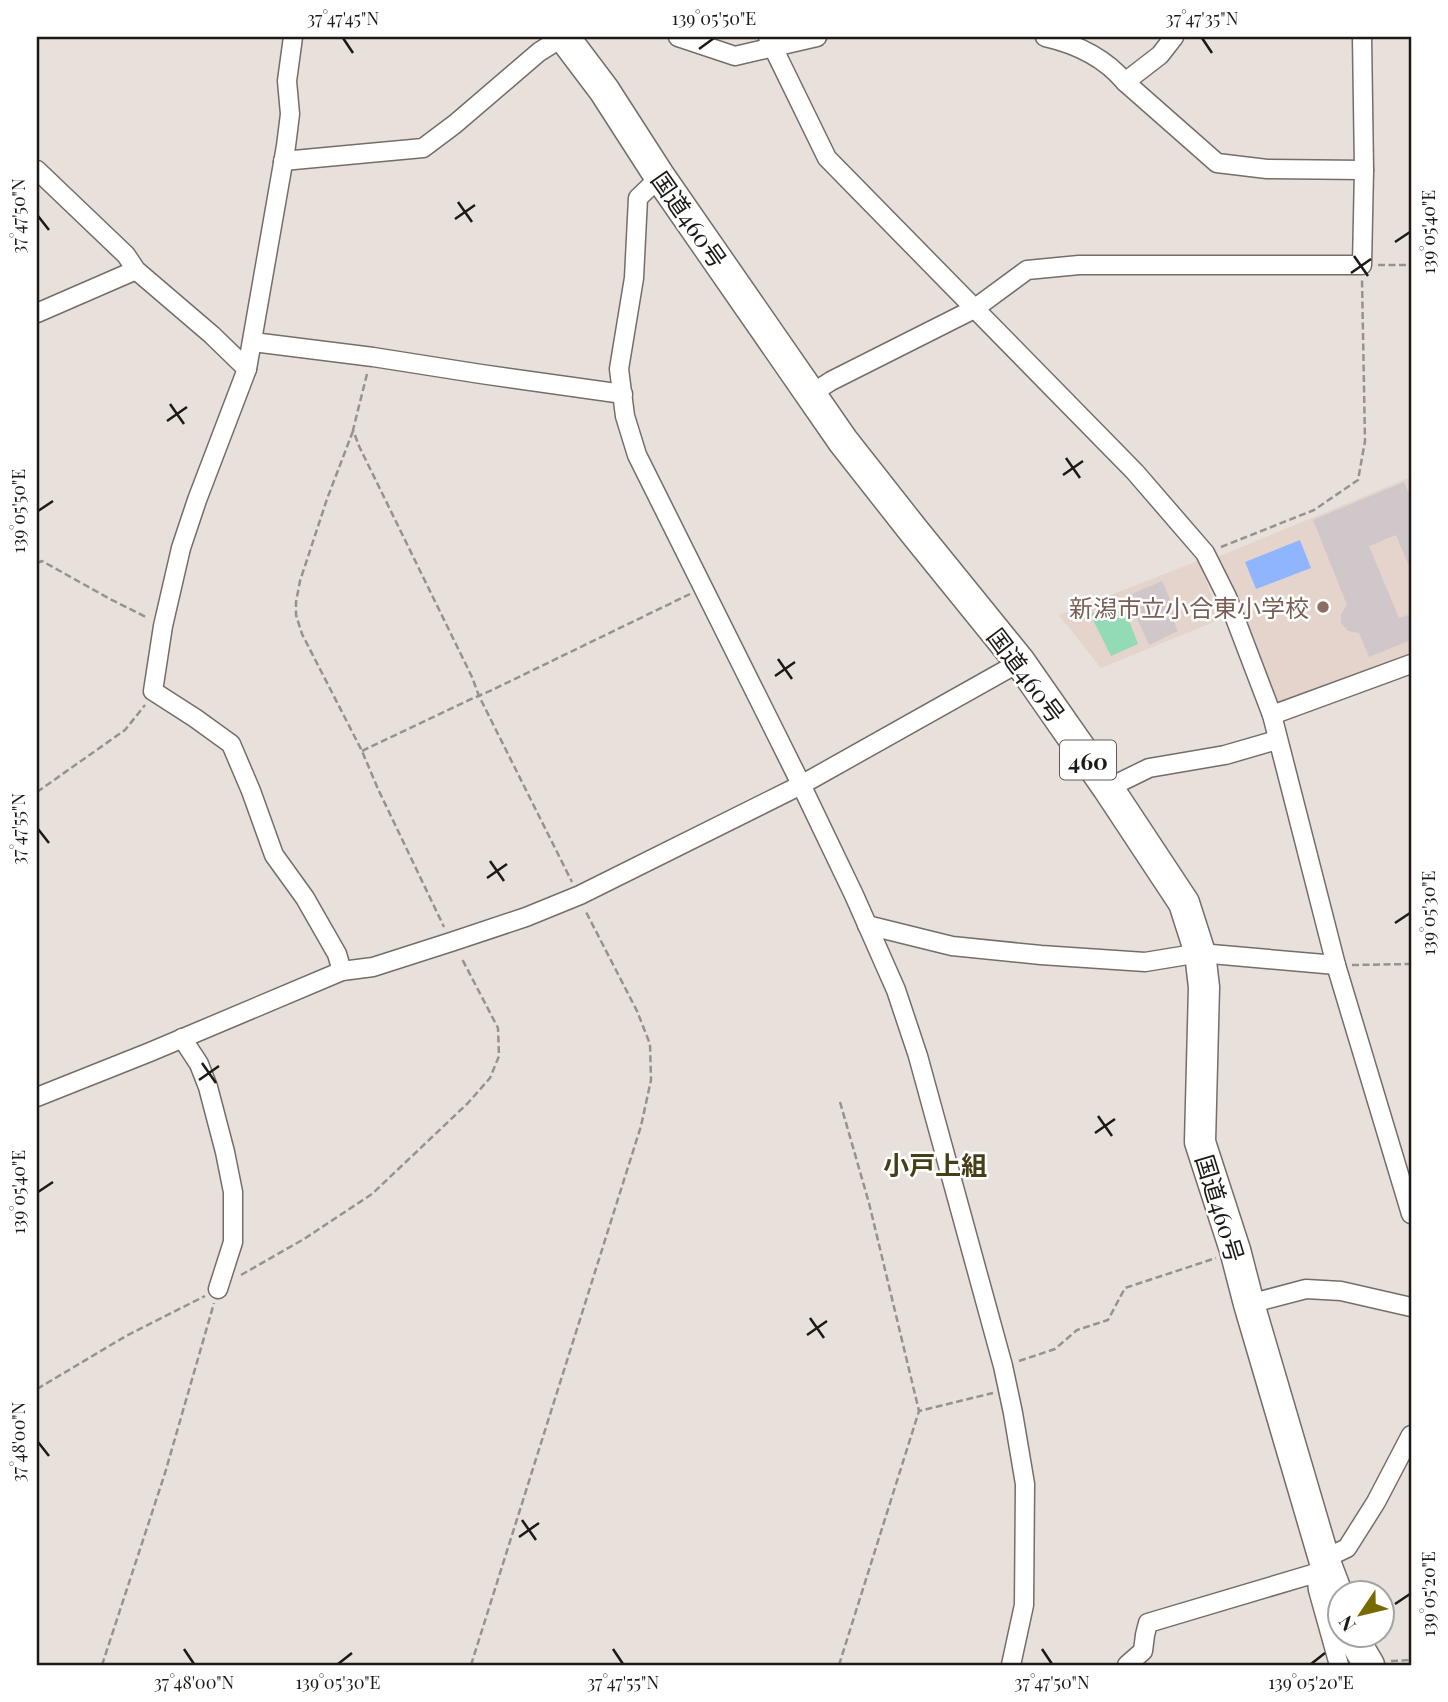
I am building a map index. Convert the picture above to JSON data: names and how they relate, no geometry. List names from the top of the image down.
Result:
{
  "streets": {
    "highway": ["国道460号", "460"]
  },
  "districts": ["小戸上組"],
  "places": ["新潟市立小合東小学校"],
  "north": "bottom left",
  "coordinates": [
    "37°47'45\"N",
    "139°05'50\"E",
    "37°47'35\"N",
    "37°47'50\"N",
    "139°05'40\"E",
    "37°47'55\"N",
    "139°05'30\"E",
    "37°48'00\"N",
    "139°05'20\"E"
  ]
}
